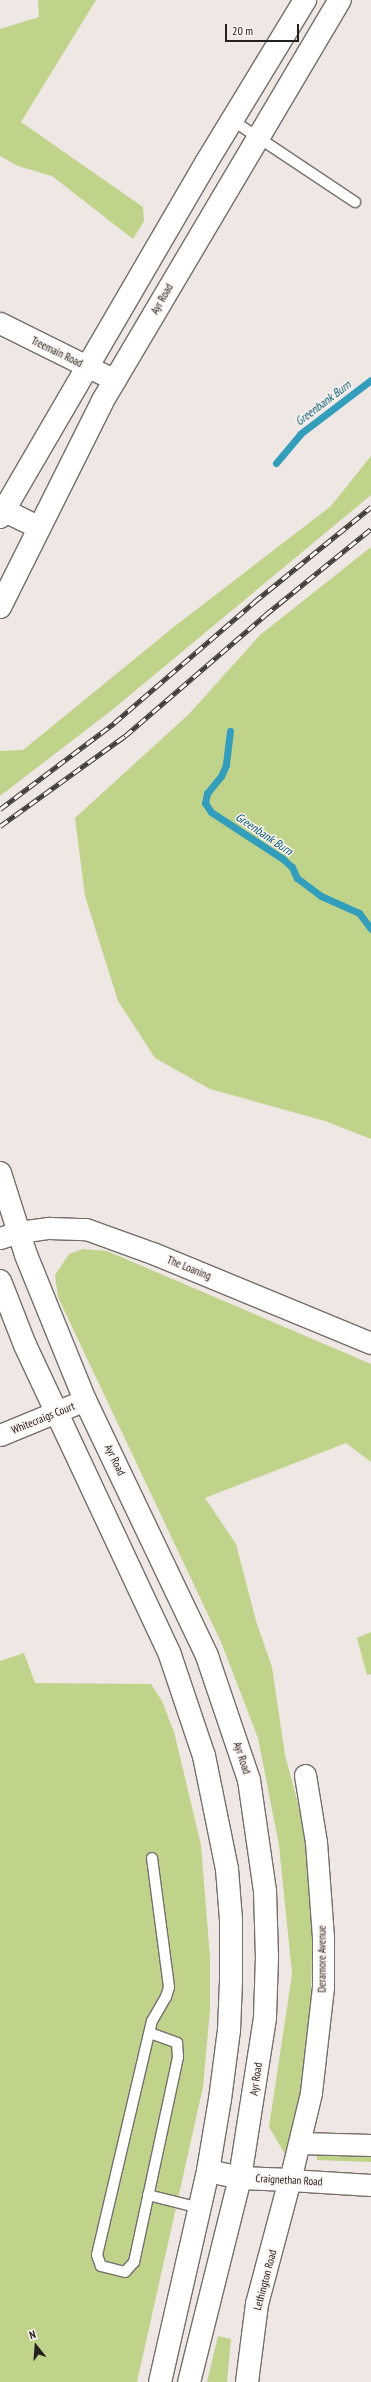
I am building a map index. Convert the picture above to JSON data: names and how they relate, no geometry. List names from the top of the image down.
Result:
{
  "streets": {
    "main road": ["Ayr Road", "Craignethan Road", "Lethington Road"],
    "street": [
      "Treemain Road",
      "The Loaning",
      "Whitecraigs Court",
      "Deramore Avenue"
    ]
  },
  "crossings": [
    ["Ayr Road", "Treemain Road"],
    ["Ayr Road", "The Loaning"],
    ["Ayr Road", "Whitecraigs Court"],
    ["Ayr Road", "Craignethan Road"],
    ["Deramore Avenue", "Craignethan Road"],
    ["Deramore Avenue", "Lethington Road"],
    ["Craignethan Road", "Lethington Road"]
  ],
  "water": ["Greenbank Burn"],
  "scale_bar": "20 m",
  "north": "top"
}
